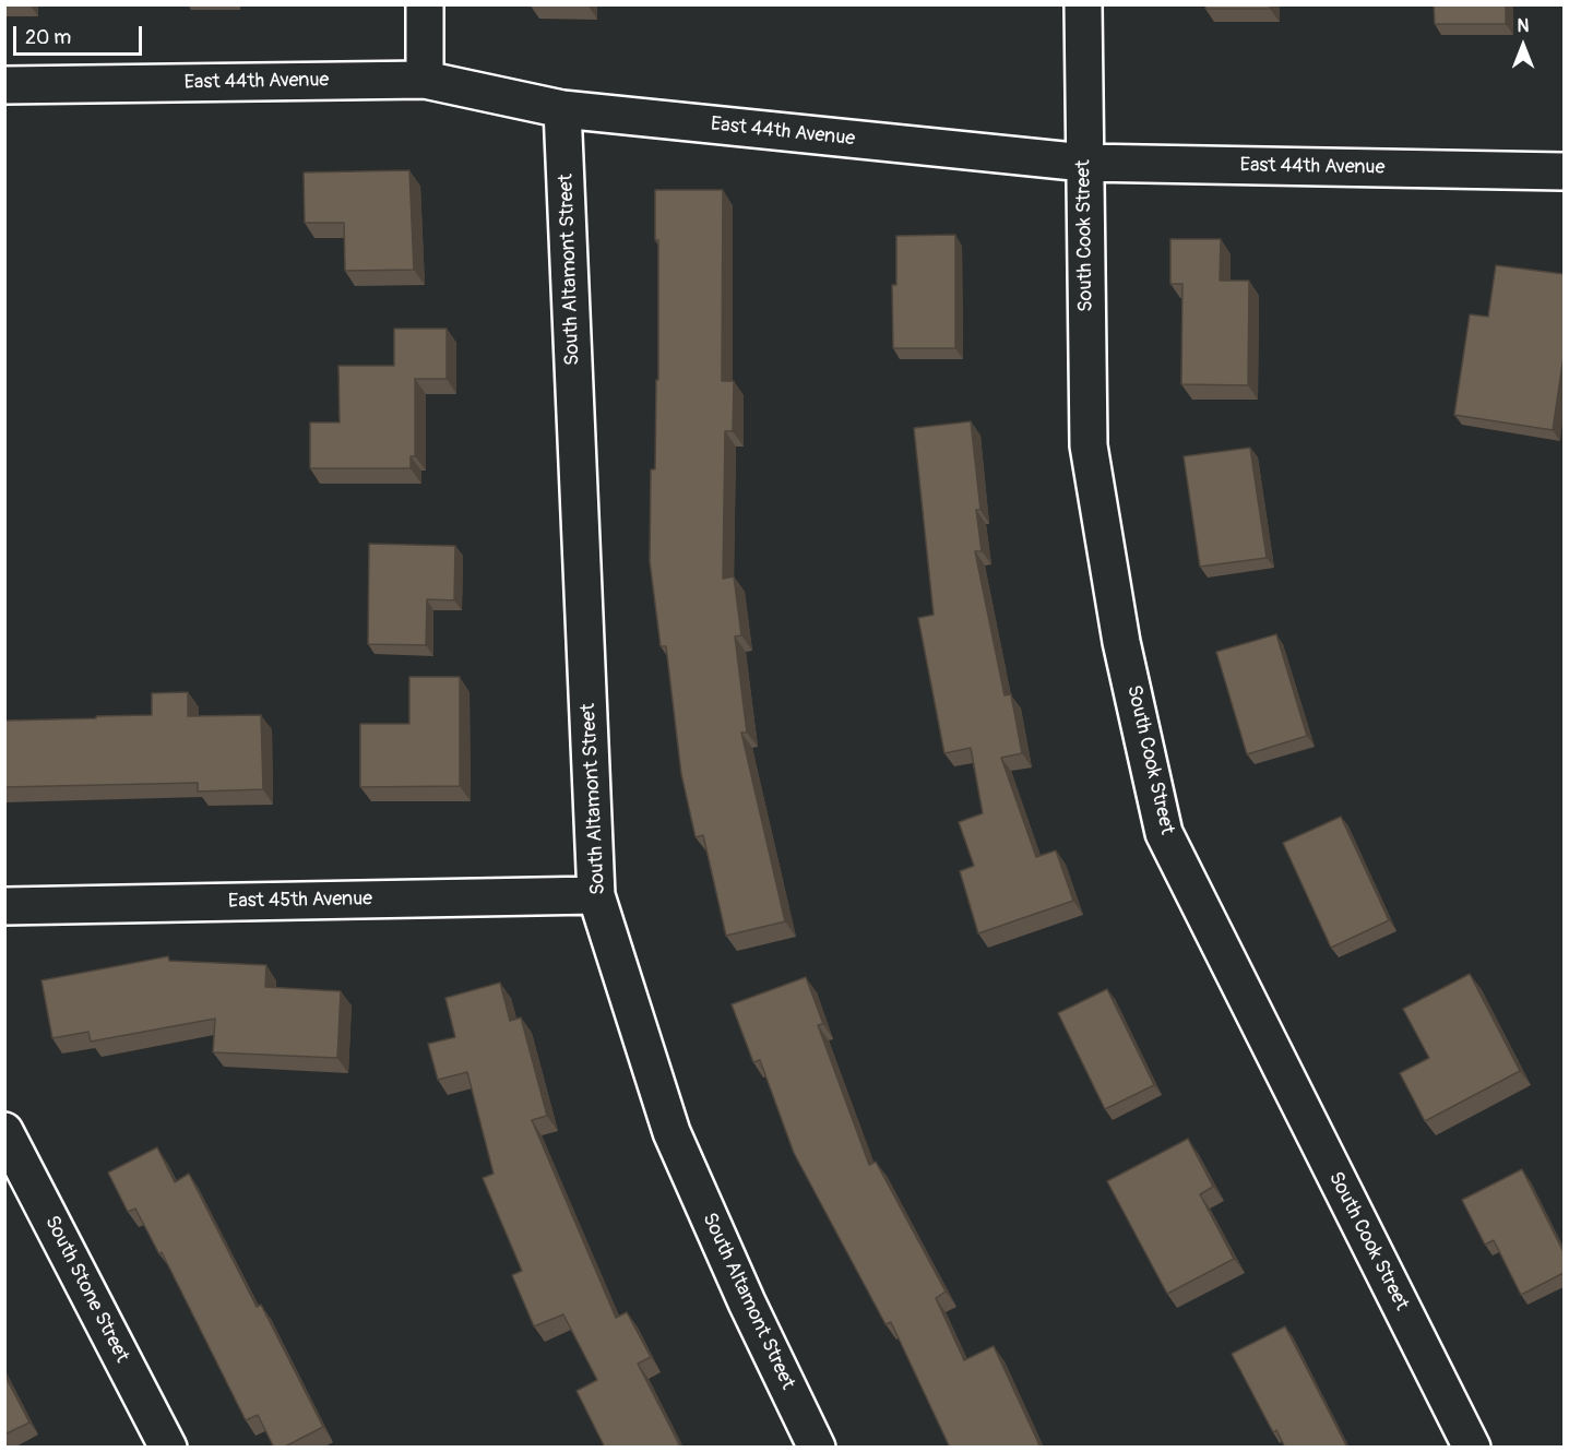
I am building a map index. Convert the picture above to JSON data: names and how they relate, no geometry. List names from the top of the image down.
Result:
{
  "streets": {
    "street": [
      "East 44th Avenue",
      "South Cook Street",
      "South Altamont Street",
      "East 45th Avenue",
      "South Stone Street"
    ]
  },
  "crossings": [
    ["East 44th Avenue", "South Cook Street"],
    ["East 44th Avenue", "South Altamont Street"],
    ["South Altamont Street", "East 45th Avenue"]
  ],
  "scale_bar": "20 m",
  "north": "top"
}
